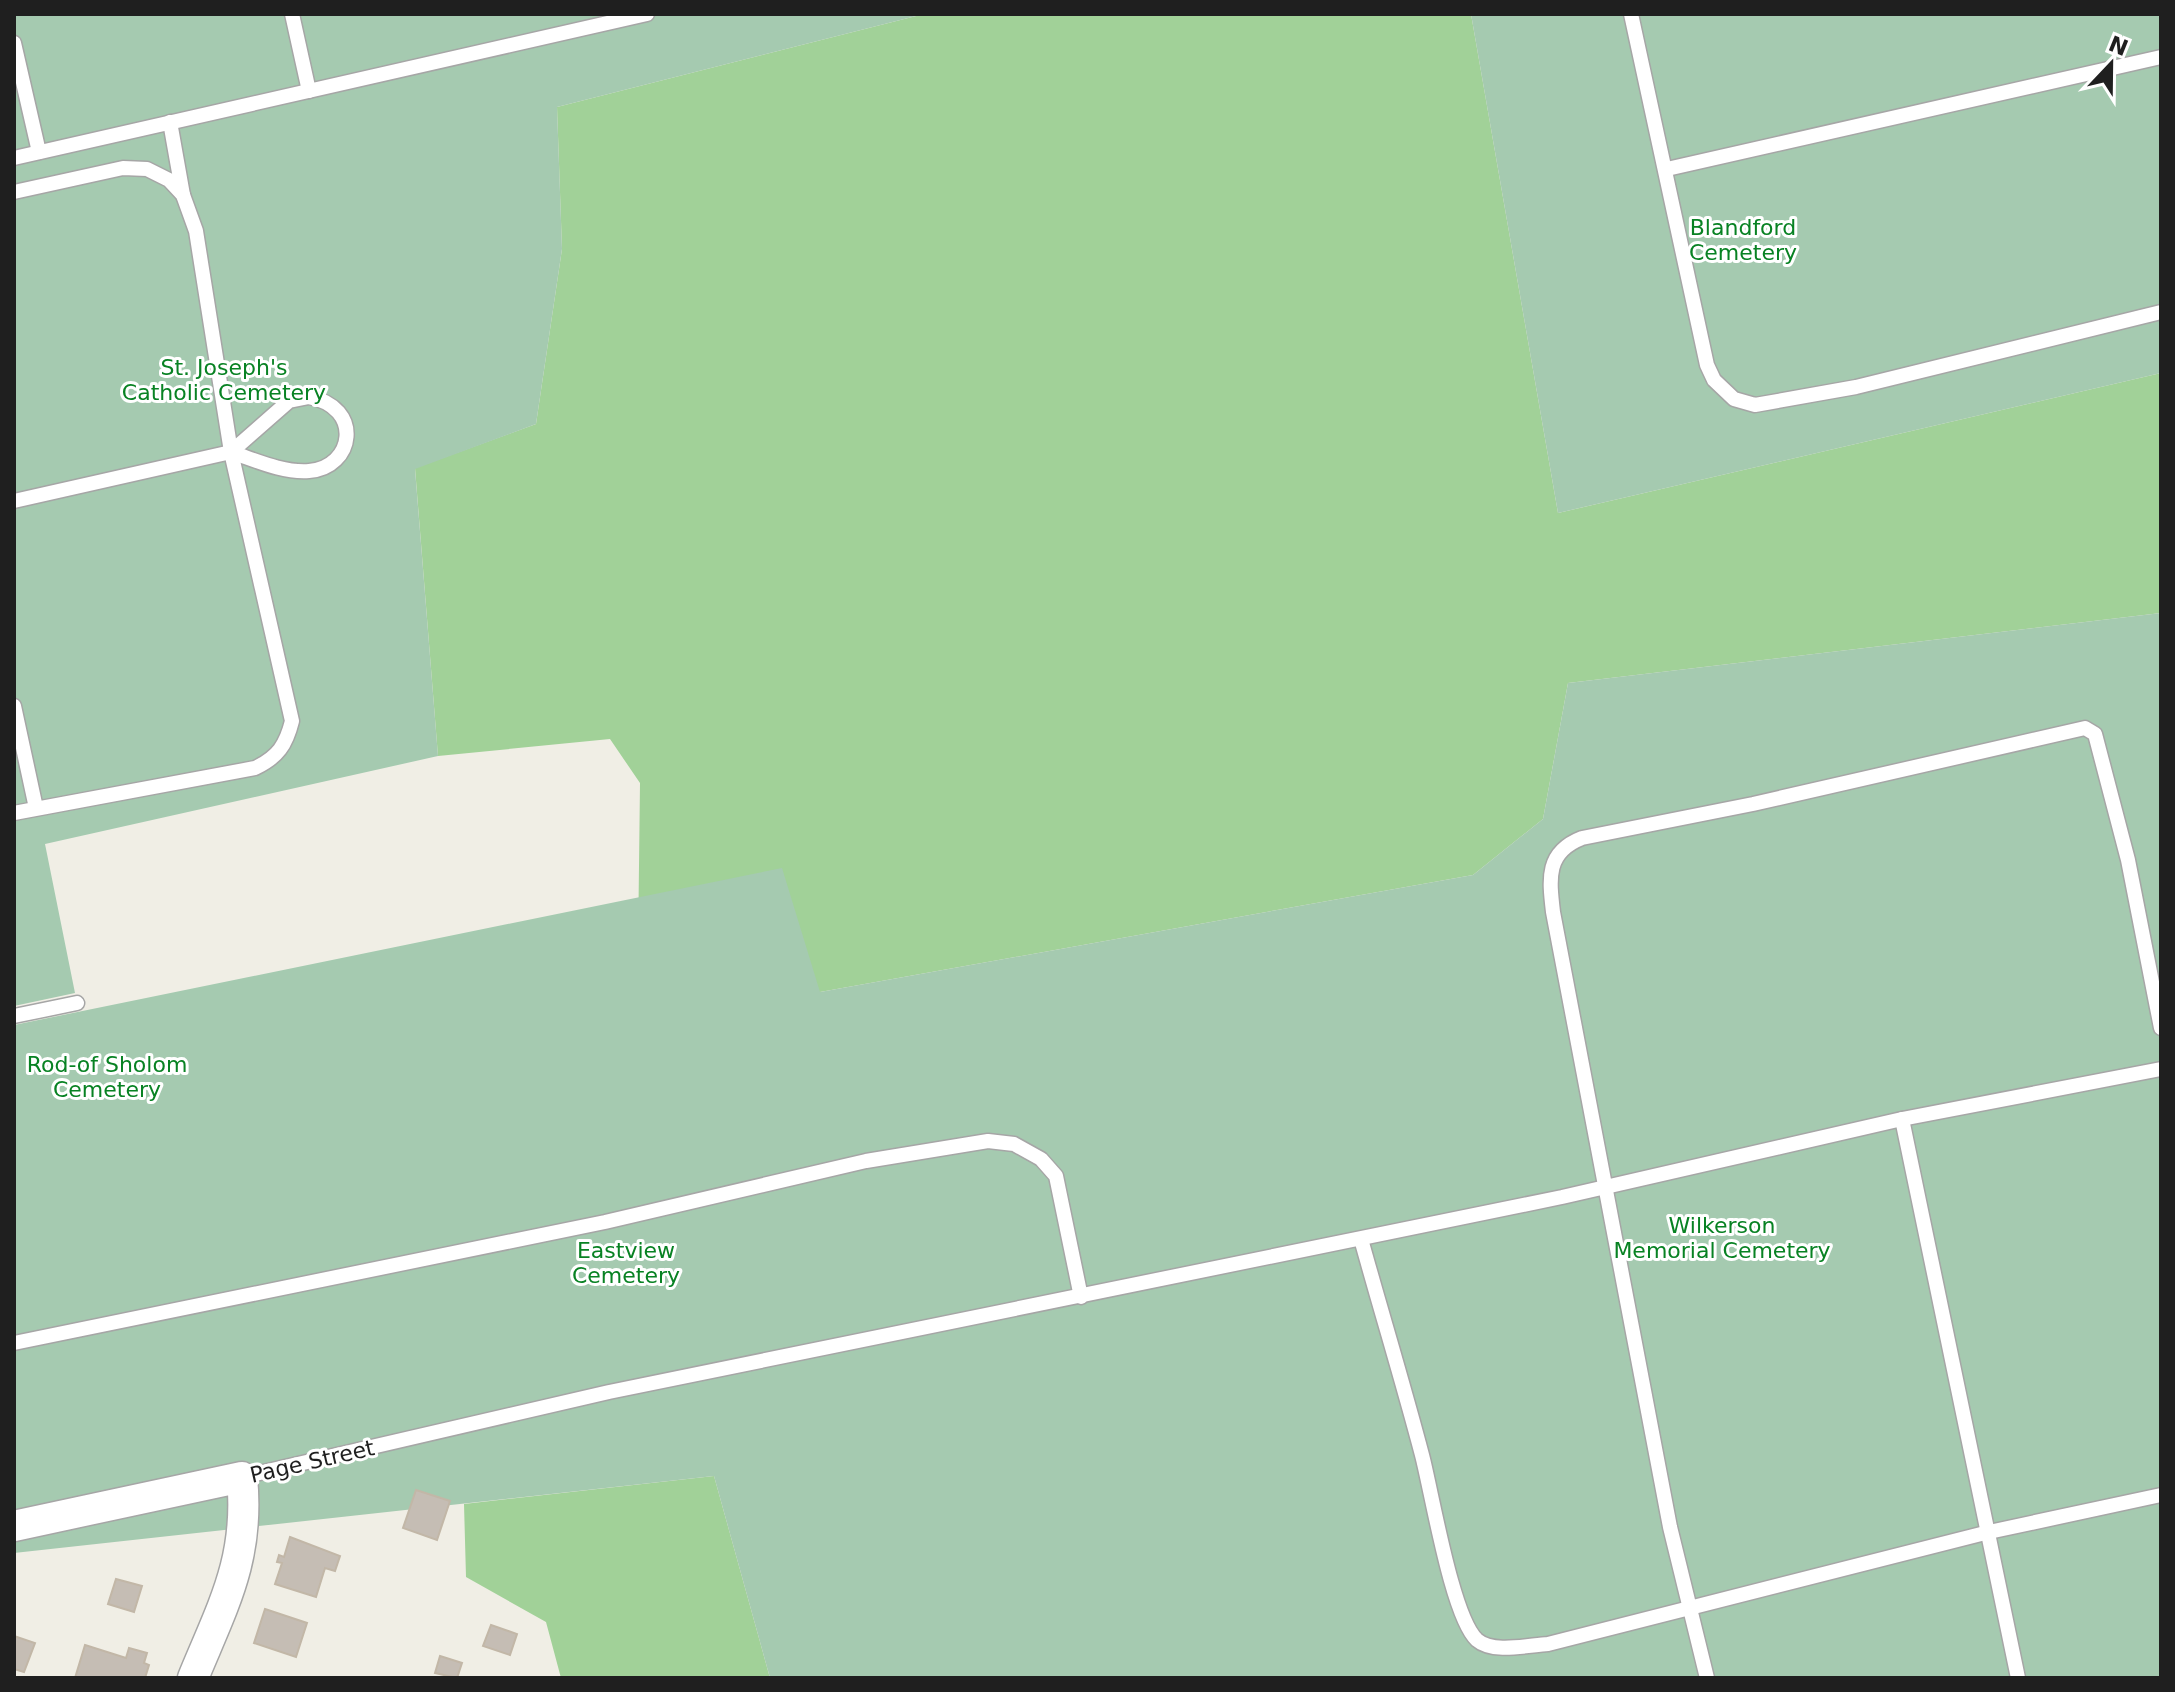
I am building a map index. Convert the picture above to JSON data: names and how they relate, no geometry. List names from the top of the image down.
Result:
{
  "streets": {
    "street": ["Page Street"]
  },
  "parks": [
    "Blandford Cemetery",
    "St. Joseph's Catholic Cemetery",
    "Rod-of Sholom Cemetery",
    "Wilkerson Memorial Cemetery",
    "Eastview Cemetery"
  ],
  "north": "top"
}
